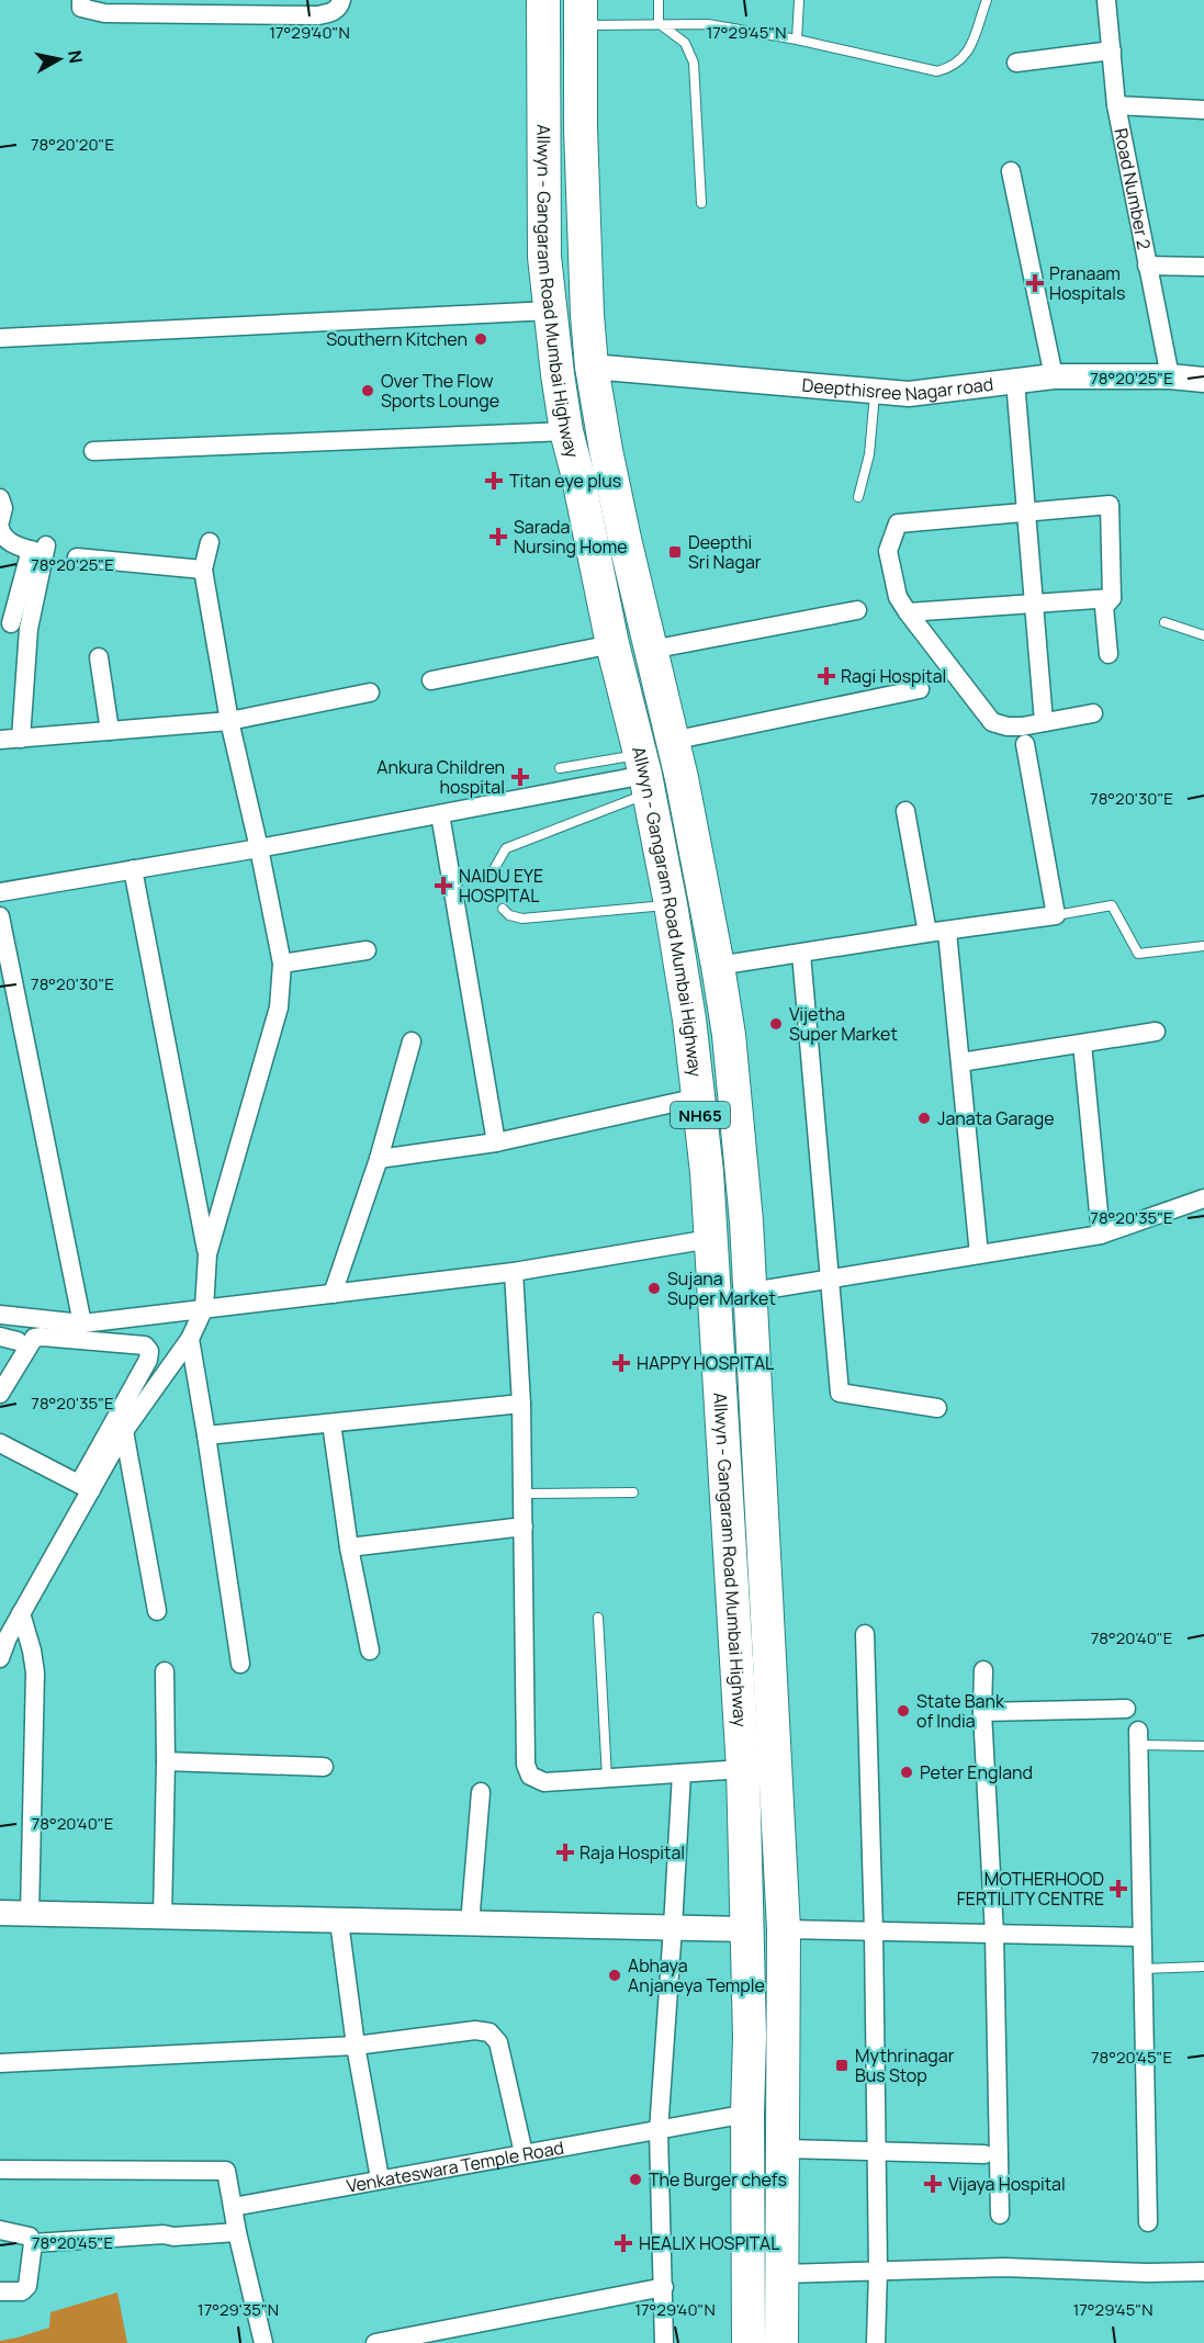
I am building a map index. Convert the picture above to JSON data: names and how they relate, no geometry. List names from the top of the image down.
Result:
{
  "streets": {
    "highway": ["Allwyn - Gangaram Road Mumbai Highway", "NH65"],
    "street": ["Road Number 2", "Deepthisree Nagar road", "Venkateswara Temple Road"]
  },
  "crossings": [
    ["Road Number 2", "Deepthisree Nagar road"],
    ["Allwyn - Gangaram Road Mumbai Highway", "Deepthisree Nagar road"],
    ["Allwyn - Gangaram Road Mumbai Highway", "Venkateswara Temple Road"]
  ],
  "places": {
    "health": [
      "Pranaam Hospitals",
      "Titan eye plus",
      "Sarada Nursing Home",
      "Ragi Hospital",
      "Ankura Children hospital",
      "NAIDU EYE HOSPITAL",
      "HAPPY HOSPITAL",
      "Raja Hospital",
      "MOTHERHOOD FERTILITY CENTRE",
      "Vijaya Hospital",
      "HEALIX HOSPITAL"
    ],
    "other": [
      "Southern Kitchen",
      "Over The Flow Sports Lounge",
      "Vijetha Super Market",
      "Janata Garage",
      "Sujana Super Market",
      "State Bank of India",
      "Peter England",
      "Abhaya Anjaneya Temple",
      "The Burger chefs"
    ],
    "transit": ["Deepthi Sri Nagar", "Mythrinagar Bus Stop"]
  },
  "north": "right",
  "coordinates": [
    "17°29'40\"N",
    "17°29'45\"N",
    "78°20'20\"E",
    "78°20'25\"E",
    "78°20'30\"E",
    "78°20'35\"E",
    "78°20'40\"E",
    "78°20'45\"E",
    "17°29'35\"N"
  ]
}
